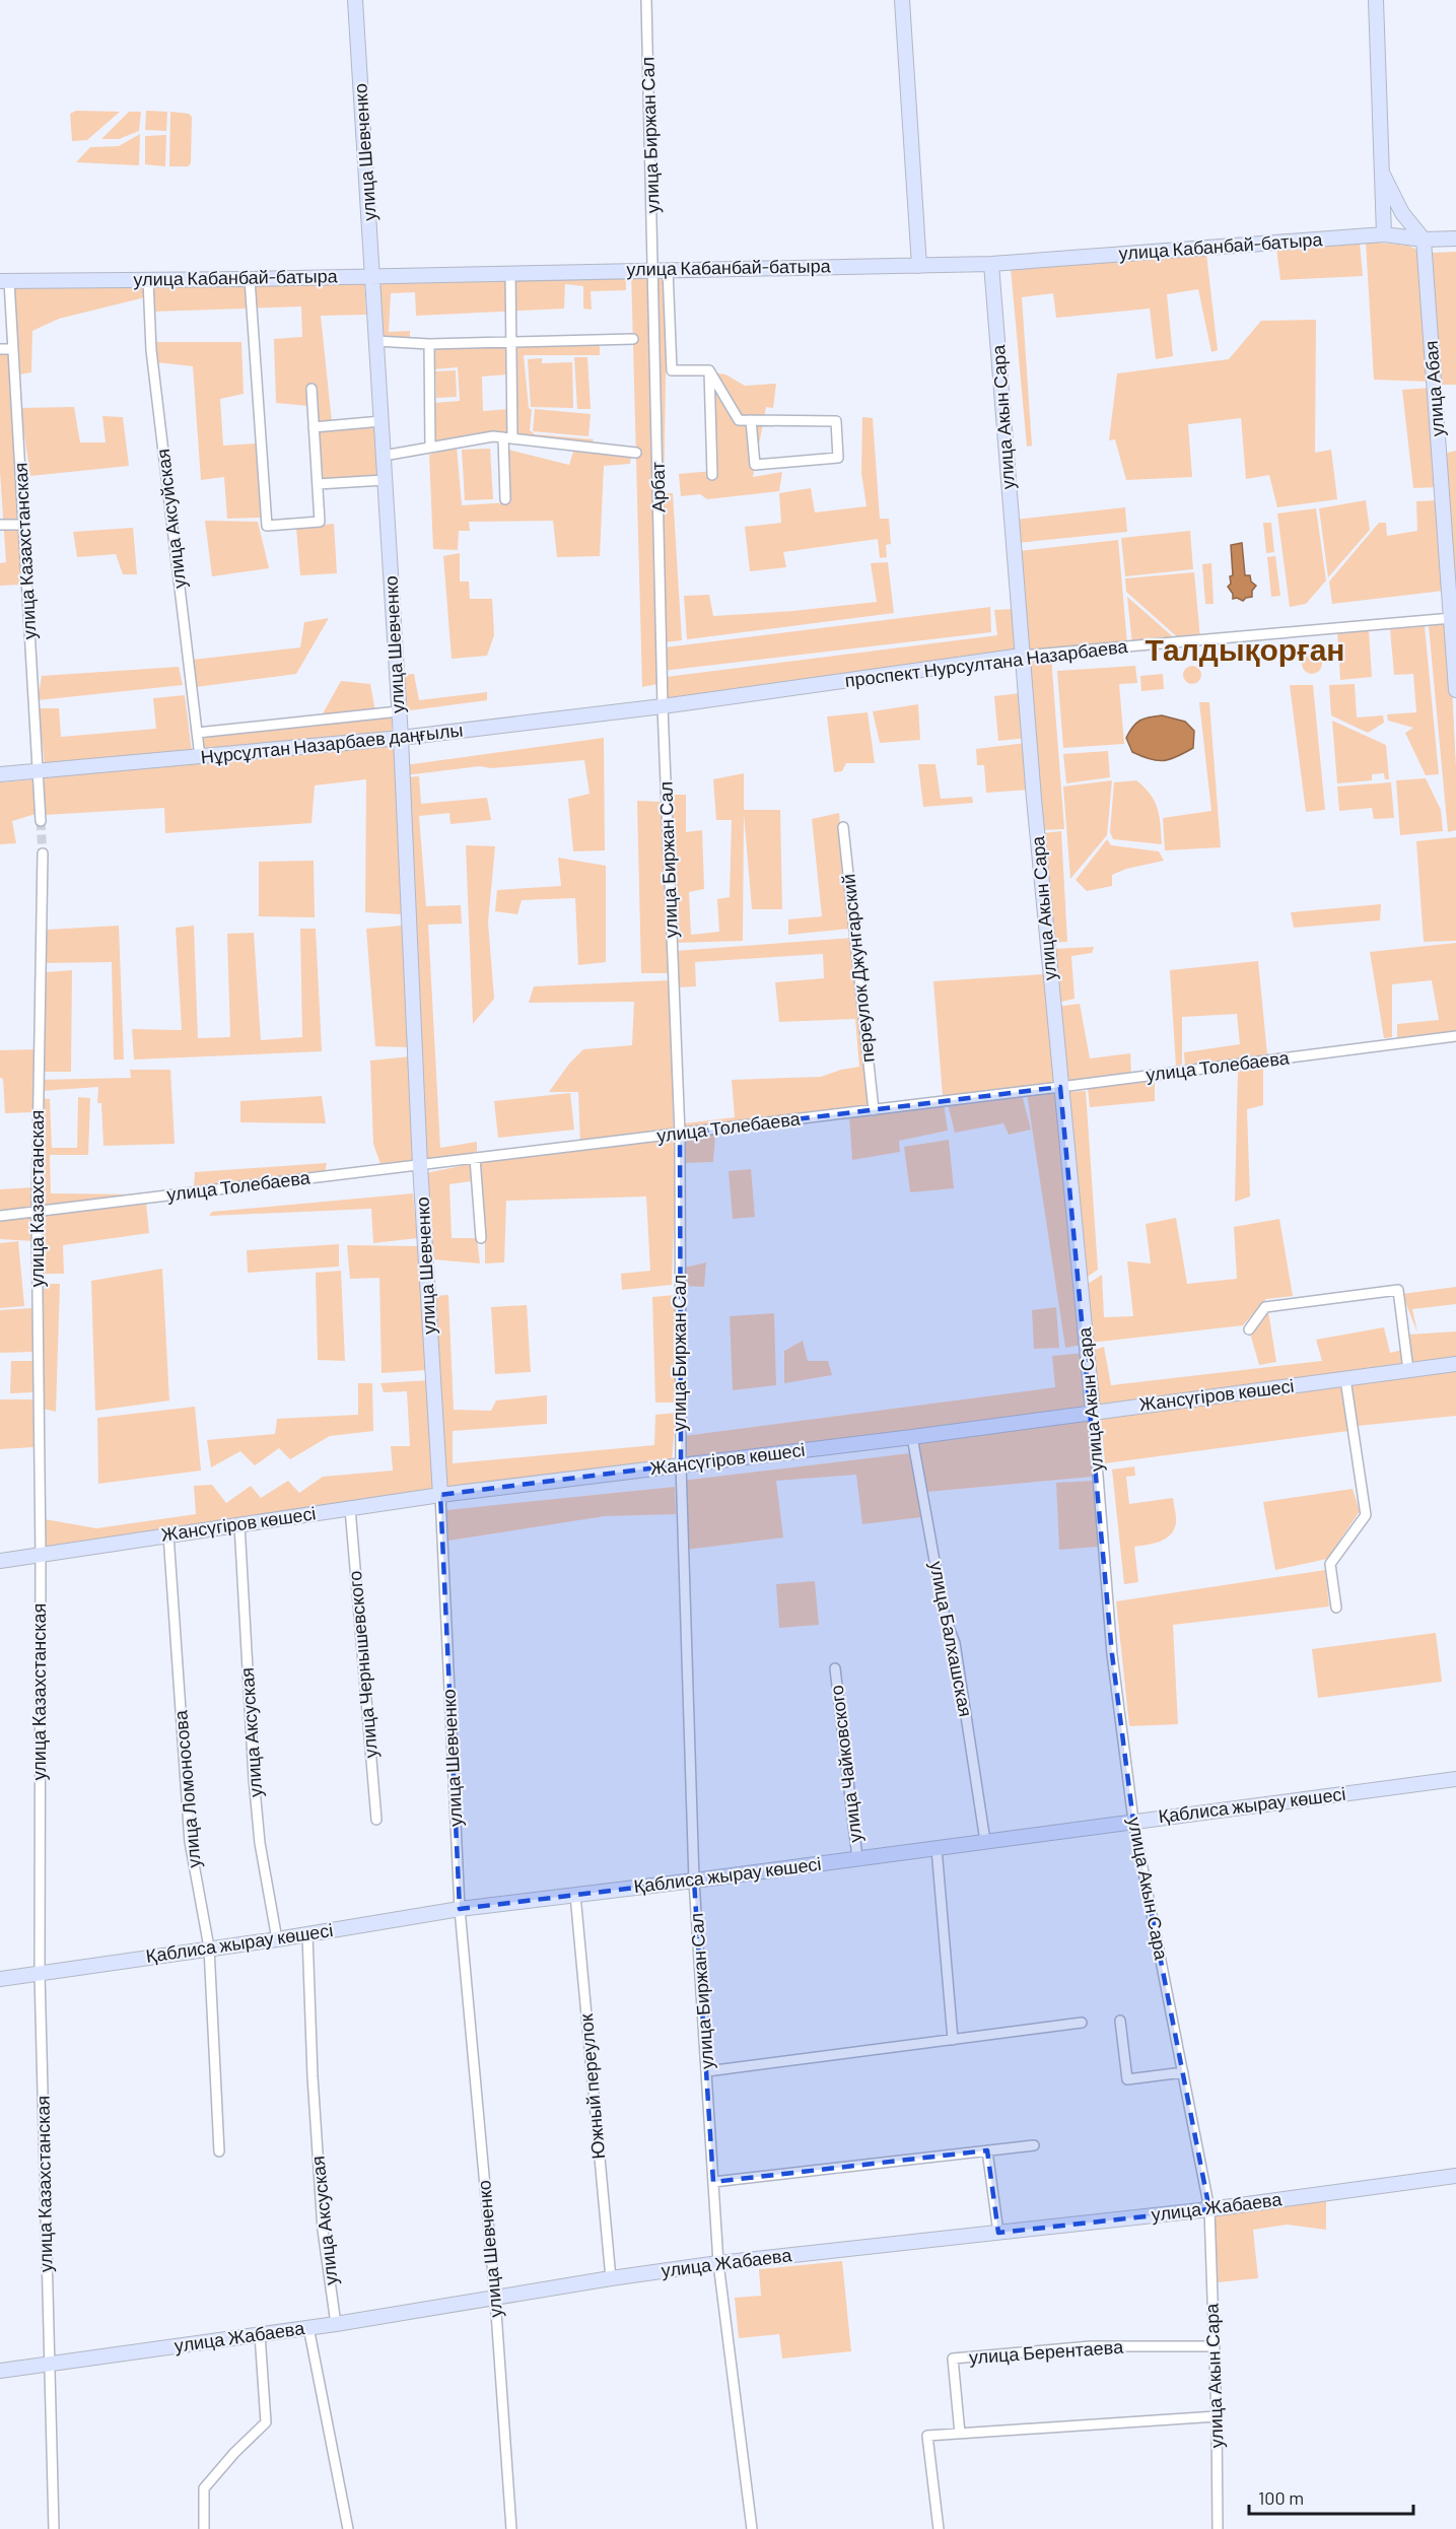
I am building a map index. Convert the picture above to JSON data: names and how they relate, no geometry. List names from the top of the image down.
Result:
{
  "streets": {
    "main road": [
      "улица Шевченко",
      "улица Кабанбай-батыра",
      "улица Абая",
      "улица Акын Сара",
      "проспект Нурсултана Назарбаева",
      "Нұрсұлтан Назарбаев даңғылы",
      "Жансүгіров көшесі",
      "Қаблиса жырау көшесі",
      "улица Жабаева"
    ],
    "street": [
      "улица Биржан Сал",
      "Арбат",
      "улица Аксуйская",
      "улица Казахстанская",
      "переулок Джунгарский",
      "улица Толебаева",
      "улица Балхашская",
      "улица Чернышевского",
      "улица Аксуская",
      "улица Чайковского",
      "улица Ломоносова",
      "Южный переулок",
      "улица Берентаева"
    ]
  },
  "crossings": [
    ["улица Биржан Сал", "улица Кабанбай-батыра"],
    ["улица Биржан Сал", "Арбат"],
    ["улица Биржан Сал", "проспект Нурсултана Назарбаева"],
    ["улица Биржан Сал", "Нұрсұлтан Назарбаев даңғылы"],
    ["улица Биржан Сал", "улица Толебаева"],
    ["улица Биржан Сал", "Жансүгіров көшесі"],
    ["улица Биржан Сал", "Қаблиса жырау көшесі"],
    ["улица Биржан Сал", "улица Жабаева"],
    ["улица Шевченко", "улица Кабанбай-батыра"],
    ["улица Шевченко", "Нұрсұлтан Назарбаев даңғылы"],
    ["улица Шевченко", "улица Толебаева"],
    ["улица Шевченко", "Жансүгіров көшесі"],
    ["улица Шевченко", "Қаблиса жырау көшесі"],
    ["улица Шевченко", "улица Жабаева"],
    ["улица Кабанбай-батыра", "улица Абая"],
    ["улица Кабанбай-батыра", "улица Акын Сара"],
    ["улица Кабанбай-батыра", "Арбат"],
    ["улица Кабанбай-батыра", "улица Аксуйская"],
    ["улица Кабанбай-батыра", "улица Казахстанская"],
    ["улица Абая", "проспект Нурсултана Назарбаева"],
    ["улица Акын Сара", "проспект Нурсултана Назарбаева"],
    ["улица Акын Сара", "улица Толебаева"],
    ["улица Акын Сара", "Жансүгіров көшесі"],
    ["улица Акын Сара", "Қаблиса жырау көшесі"],
    ["улица Акын Сара", "улица Жабаева"],
    ["улица Акын Сара", "улица Берентаева"],
    ["Арбат", "проспект Нурсултана Назарбаева"],
    ["Арбат", "Нұрсұлтан Назарбаев даңғылы"],
    ["улица Аксуйская", "Нұрсұлтан Назарбаев даңғылы"],
    ["улица Казахстанская", "Нұрсұлтан Назарбаев даңғылы"],
    ["улица Казахстанская", "улица Толебаева"],
    ["улица Казахстанская", "Жансүгіров көшесі"],
    ["улица Казахстанская", "Қаблиса жырау көшесі"],
    ["улица Казахстанская", "улица Жабаева"],
    ["проспект Нурсултана Назарбаева", "Нұрсұлтан Назарбаев даңғылы"],
    ["переулок Джунгарский", "улица Толебаева"],
    ["Жансүгіров көшесі", "улица Балхашская"],
    ["Жансүгіров көшесі", "улица Чернышевского"],
    ["Жансүгіров көшесі", "улица Аксуская"],
    ["Жансүгіров көшесі", "улица Ломоносова"],
    ["улица Балхашская", "Қаблиса жырау көшесі"],
    ["улица Аксуская", "Қаблиса жырау көшесі"],
    ["улица Аксуская", "улица Жабаева"],
    ["улица Чайковского", "Қаблиса жырау көшесі"],
    ["улица Ломоносова", "Қаблиса жырау көшесі"],
    ["Қаблиса жырау көшесі", "Южный переулок"],
    ["Южный переулок", "улица Жабаева"]
  ],
  "districts": ["Талдықорған"],
  "scale_bar": "100 m"
}
